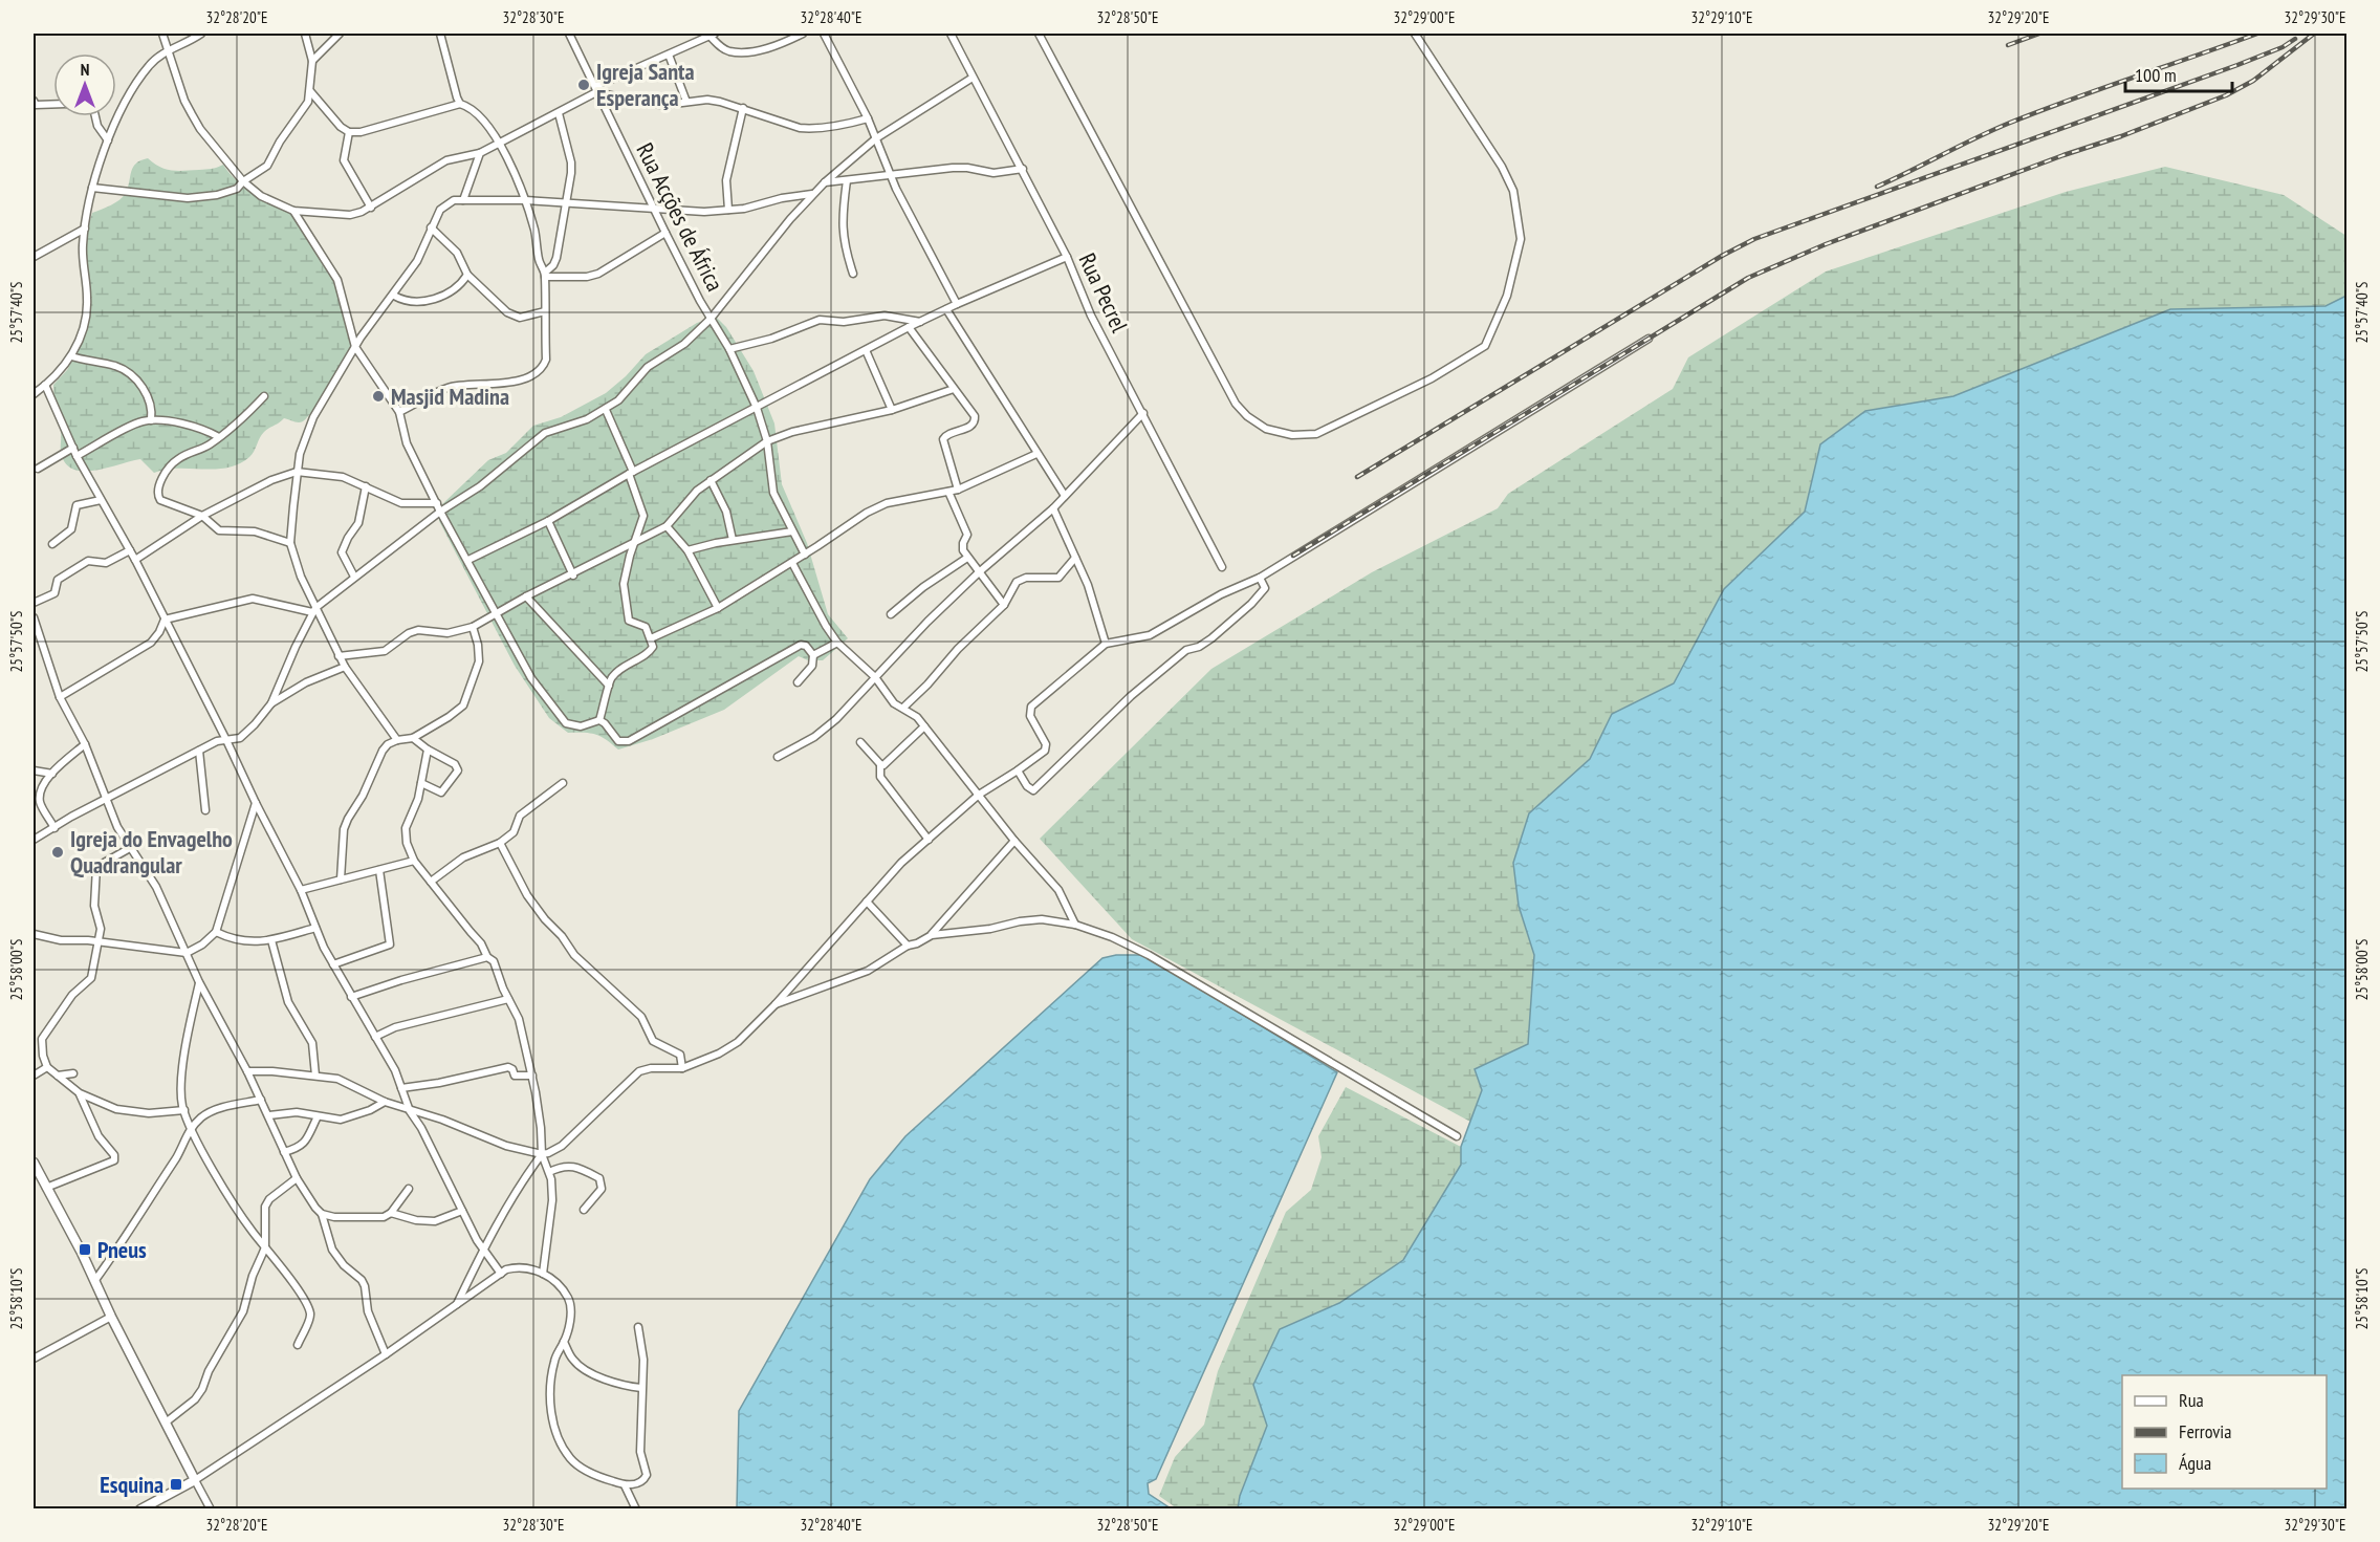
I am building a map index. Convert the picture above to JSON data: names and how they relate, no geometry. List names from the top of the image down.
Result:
{
  "streets": {
    "street": ["Rua Acções de África", "Rua Pecrel"]
  },
  "places": {
    "other": ["Igreja Santa Esperança", "Masjid Madina", "Igreja do Envagelho Quadrangular"],
    "transit": ["Pneus", "Esquina"]
  },
  "legend": ["Rua", "Ferrovia", "Água"],
  "scale_bar": "100 m",
  "north": "top",
  "coordinates": [
    "32°28'20\"E",
    "32°28'30\"E",
    "32°28'40\"E",
    "32°28'50\"E",
    "32°29'00\"E",
    "32°29'10\"E",
    "32°29'20\"E",
    "32°29'30\"E",
    "25°57'40\"S",
    "25°57'50\"S",
    "25°58'00\"S",
    "25°58'10\"S"
  ]
}
